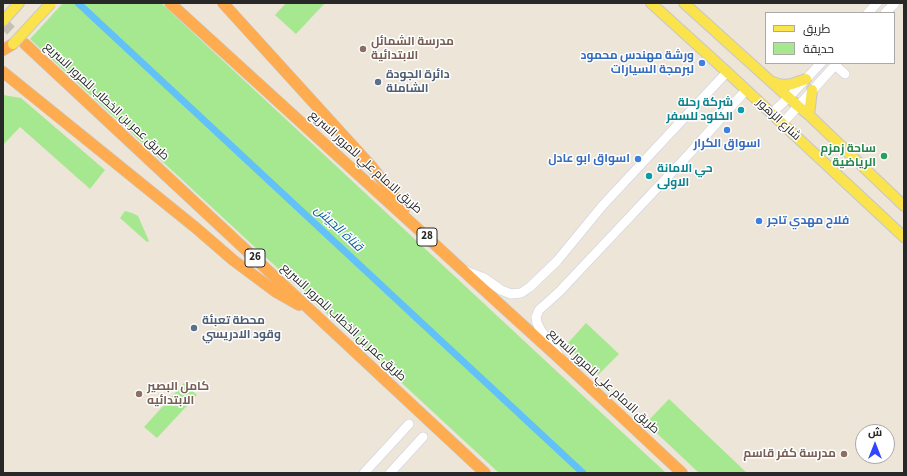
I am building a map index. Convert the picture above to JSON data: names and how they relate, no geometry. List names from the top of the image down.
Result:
{
  "streets": {
    "highway": [
      "طريق عمر بن الخطاب للمرور السريع",
      "طريق الامام علي للمرور السريع",
      "28",
      "26"
    ],
    "main road": ["شارع الزهور"]
  },
  "water": ["قناة الجيش"],
  "places": [
    "مدرسة الشمائل الابتدائية",
    "ورشة مهندس محمود لبرمجة السيارات",
    "دائرة الجودة الشاملة",
    "شركة رحلة الخلود للسفر",
    "اسواق الكرار",
    "ساحة زمزم الرياضية",
    "اسواق ابو عادل",
    "حي الامانة الاولى",
    "فلاح مهدي تاجر",
    "محطة تعبئة وقود الادريسي",
    "كامل البصير الابتدائيه",
    "مدرسة كفر قاسم"
  ],
  "legend": ["طريق", "حديقة"],
  "north": "top"
}
